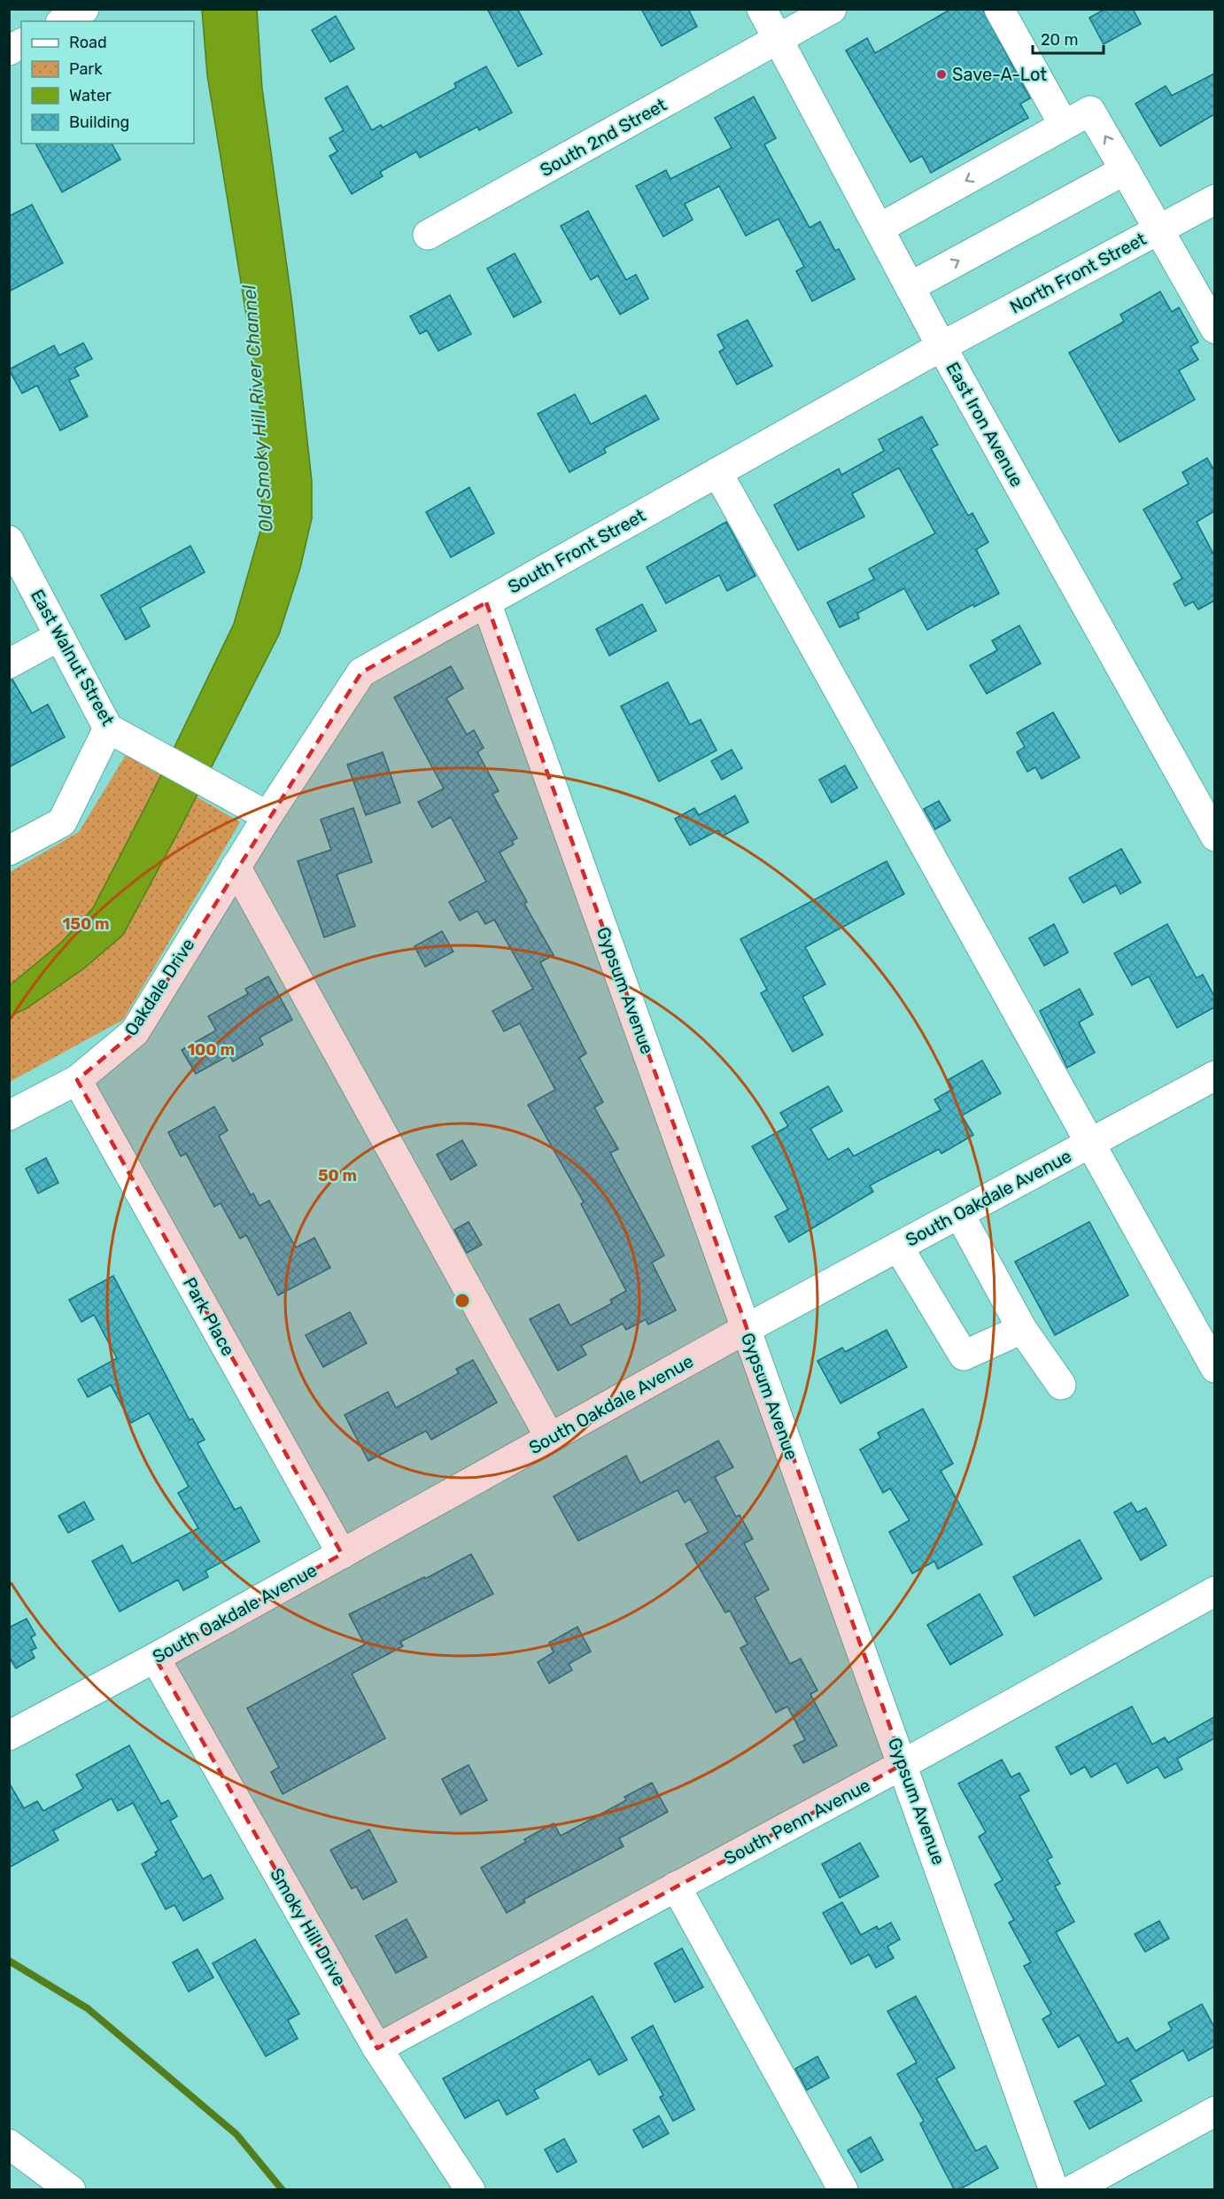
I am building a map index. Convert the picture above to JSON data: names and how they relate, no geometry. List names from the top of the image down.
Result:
{
  "streets": {
    "street": [
      "South 2nd Street",
      "North Front Street",
      "East Iron Avenue",
      "South Front Street",
      "East Walnut Street",
      "Oakdale Drive",
      "Gypsum Avenue",
      "South Oakdale Avenue",
      "Park Place",
      "South Penn Avenue",
      "Smoky Hill Drive"
    ]
  },
  "crossings": [
    ["South 2nd Street", "East Iron Avenue"],
    ["North Front Street", "East Iron Avenue"],
    ["North Front Street", "South Front Street"],
    ["East Iron Avenue", "South Front Street"],
    ["South Front Street", "East Walnut Street"],
    ["South Front Street", "Oakdale Drive"],
    ["South Front Street", "Gypsum Avenue"],
    ["East Walnut Street", "Oakdale Drive"],
    ["Oakdale Drive", "Park Place"],
    ["Gypsum Avenue", "South Oakdale Avenue"],
    ["Gypsum Avenue", "South Penn Avenue"],
    ["South Oakdale Avenue", "Park Place"],
    ["South Oakdale Avenue", "Smoky Hill Drive"],
    ["South Penn Avenue", "Smoky Hill Drive"]
  ],
  "water": ["Old Smoky Hill River Channel"],
  "places": ["Save-A-Lot"],
  "legend": [
    "Road",
    "Park",
    "Water",
    "Building"
  ],
  "scale_bar": "20 m",
  "rings": ["150 m", "100 m", "50 m"]
}
